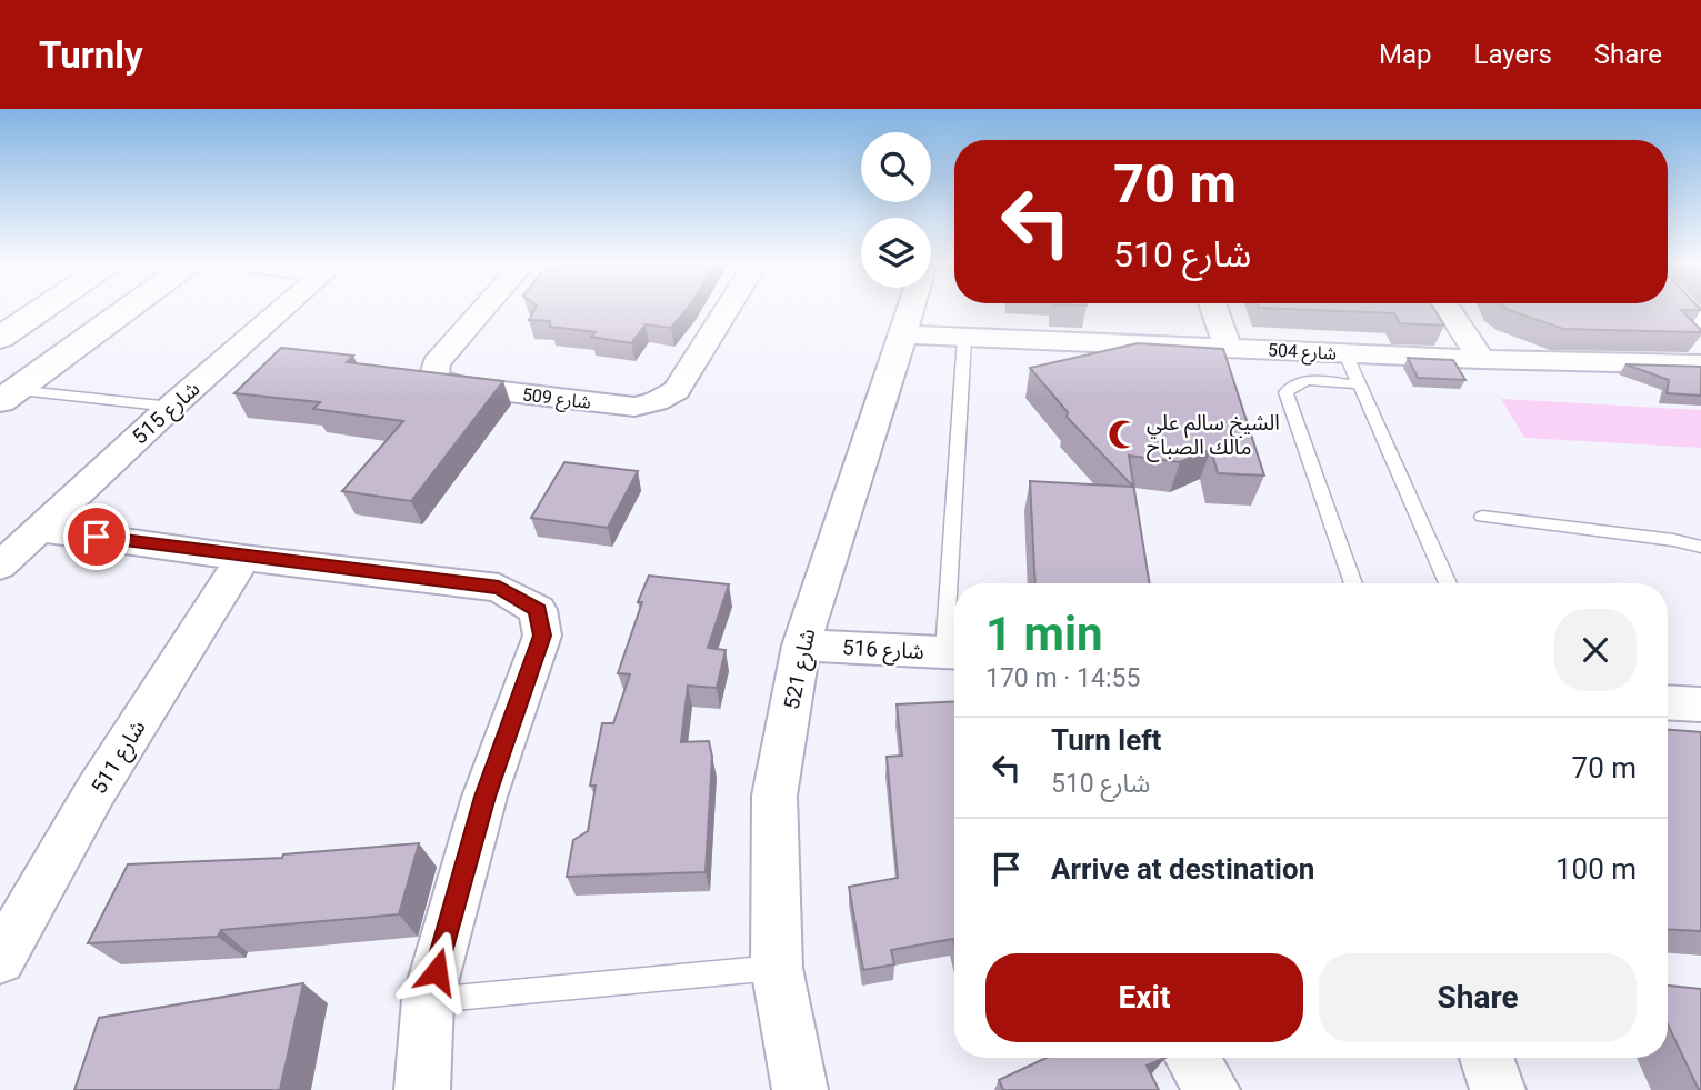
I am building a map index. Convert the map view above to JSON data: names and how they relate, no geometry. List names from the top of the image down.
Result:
{
  "streets": {
    "street": [
      "شارع 504",
      "شارع 509",
      "شارع 515",
      "شارع 516",
      "شارع 521",
      "شارع 511"
    ]
  },
  "crossings": [
    ["شارع 504", "شارع 521"],
    ["شارع 516", "شارع 521"]
  ],
  "places": {
    "mosque": ["الشيخ سالم علي مالك الصباح"]
  },
  "page": {
    "header": "Turnly",
    "nav": ["Map", "Layers", "Share"],
    "turn": ["70 m", "شارع 510"],
    "heading": ["1 min", "170 m · 14:55"],
    "list": [
      {
        "name": "Turn left",
        "note": "شارع 510",
        "value": "70 m"
      },
      {
        "name": "Arrive at destination",
        "value": "100 m"
      }
    ],
    "buttons": ["Exit", "Share"]
  }
}
